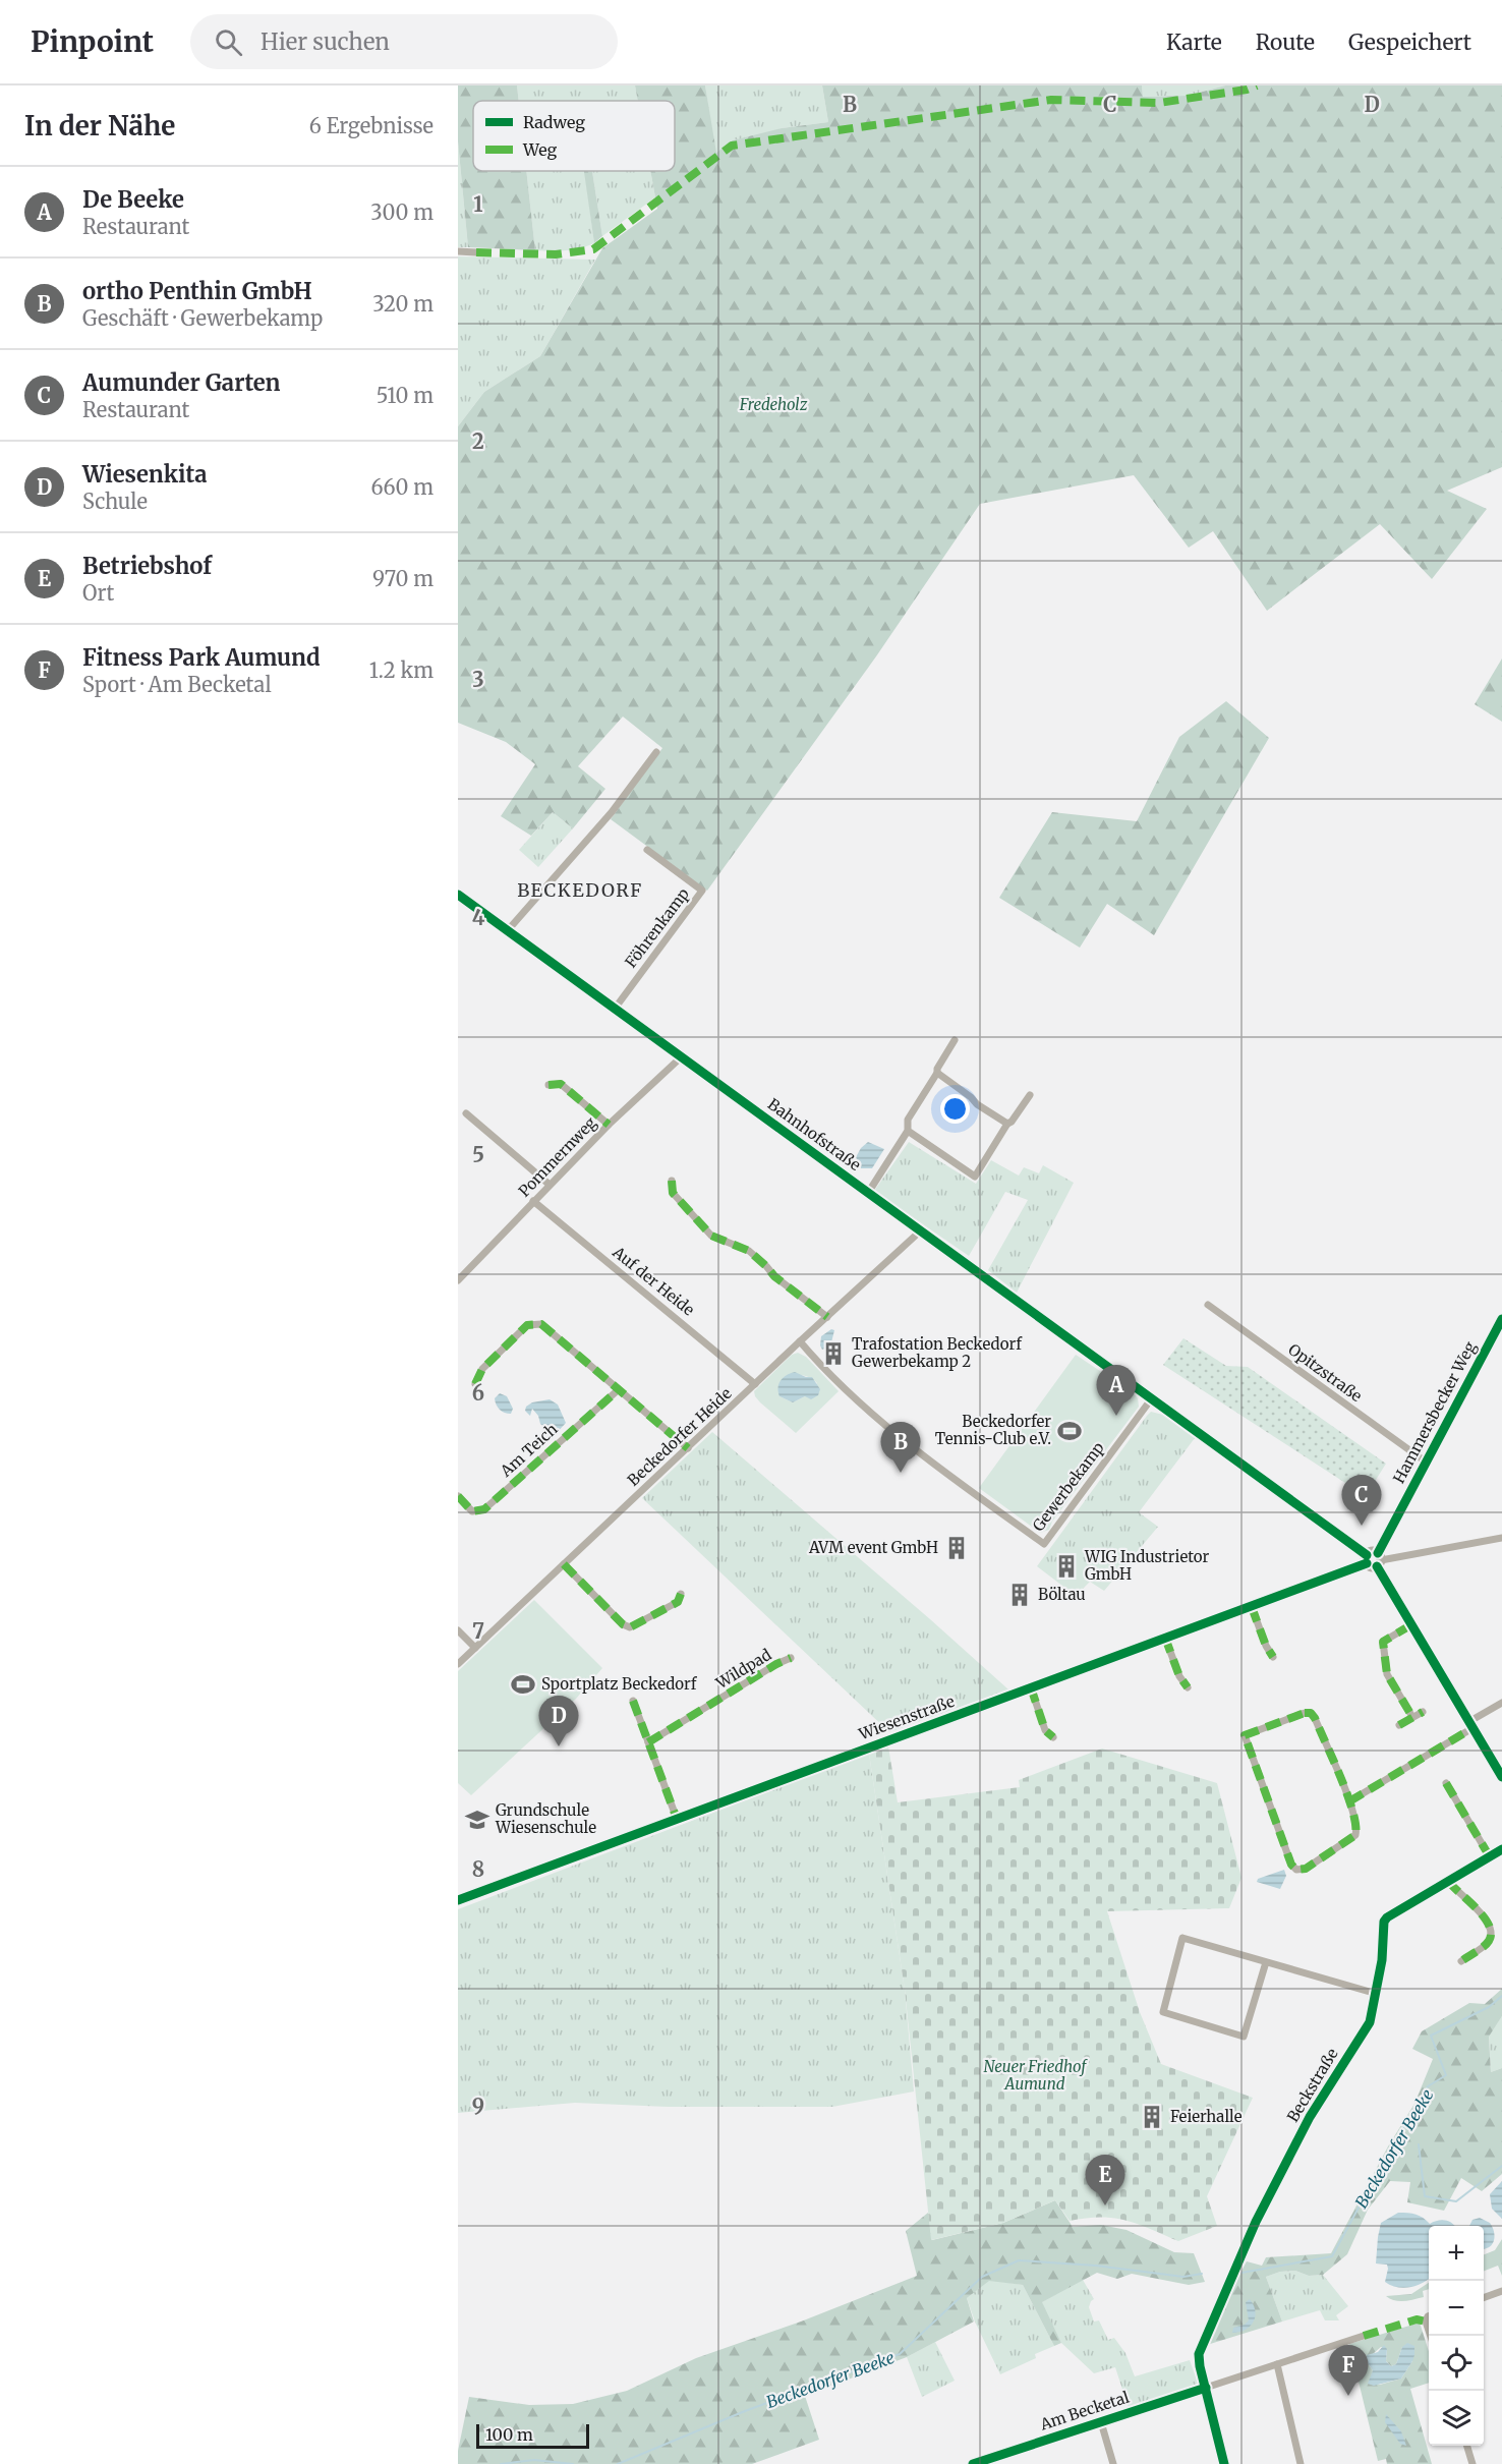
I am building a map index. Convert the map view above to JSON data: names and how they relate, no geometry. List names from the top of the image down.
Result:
{
  "streets": {
    "street": [
      "Föhrenkamp",
      "Bahnhofstraße",
      "Pommernweg",
      "Auf der Heide",
      "Opitzstraße",
      "Hammersbecker Weg",
      "Beckedorfer Heide",
      "Am Teich",
      "Gewerbekamp",
      "Wildpad",
      "Wiesenstraße",
      "Beckstraße",
      "Am Becketal"
    ]
  },
  "crossings": [
    ["Föhrenkamp", "Bahnhofstraße"],
    ["Bahnhofstraße", "Pommernweg"],
    ["Bahnhofstraße", "Hammersbecker Weg"],
    ["Bahnhofstraße", "Beckedorfer Heide"],
    ["Bahnhofstraße", "Gewerbekamp"],
    ["Bahnhofstraße", "Wiesenstraße"],
    ["Pommernweg", "Auf der Heide"],
    ["Auf der Heide", "Beckedorfer Heide"],
    ["Opitzstraße", "Hammersbecker Weg"],
    ["Beckedorfer Heide", "Gewerbekamp"],
    ["Beckstraße", "Am Becketal"]
  ],
  "districts": ["BECKEDORF"],
  "water": ["Beckedorfer Beeke"],
  "parks": ["Fredeholz", "Neuer Friedhof Aumund"],
  "places": {
    "building": [
      "Trafostation Beckedorf Gewerbekamp 2",
      "AVM event GmbH",
      "WIG Industrietor GmbH",
      "Böltau",
      "Feierhalle"
    ],
    "sports": ["Beckedorfer Tennis-Club e.V.", "Sportplatz Beckedorf"],
    "school or university": ["Grundschule Wiesenschule"]
  },
  "legend": ["Radweg", "Weg"],
  "scale_bar": "100 m",
  "page": {
    "header": "Pinpoint",
    "search": "Hier suchen",
    "nav": ["Karte", "Route", "Gespeichert"],
    "heading": ["In der Nähe", "6 Ergebnisse"],
    "list": [
      {
        "mark": "A",
        "name": "De Beeke",
        "note": "Restaurant",
        "value": "300 m"
      },
      {
        "mark": "B",
        "name": "ortho Penthin GmbH",
        "note": "Geschäft · Gewerbekamp",
        "value": "320 m"
      },
      {
        "mark": "C",
        "name": "Aumunder Garten",
        "note": "Restaurant",
        "value": "510 m"
      },
      {
        "mark": "D",
        "name": "Wiesenkita",
        "note": "Schule",
        "value": "660 m"
      },
      {
        "mark": "E",
        "name": "Betriebshof",
        "note": "Ort",
        "value": "970 m"
      },
      {
        "mark": "F",
        "name": "Fitness Park Aumund",
        "note": "Sport · Am Becketal",
        "value": "1.2 km"
      }
    ],
    "pins": [
      "A",
      "B",
      "C",
      "D",
      "E",
      "F"
    ],
    "map_buttons": ["+", "−"],
    "scale": "100 m"
  },
  "grid": {
    "columns": ["B", "C", "D"],
    "rows": [
      "1",
      "2",
      "3",
      "4",
      "5",
      "6",
      "7",
      "8",
      "9"
    ]
  }
}
